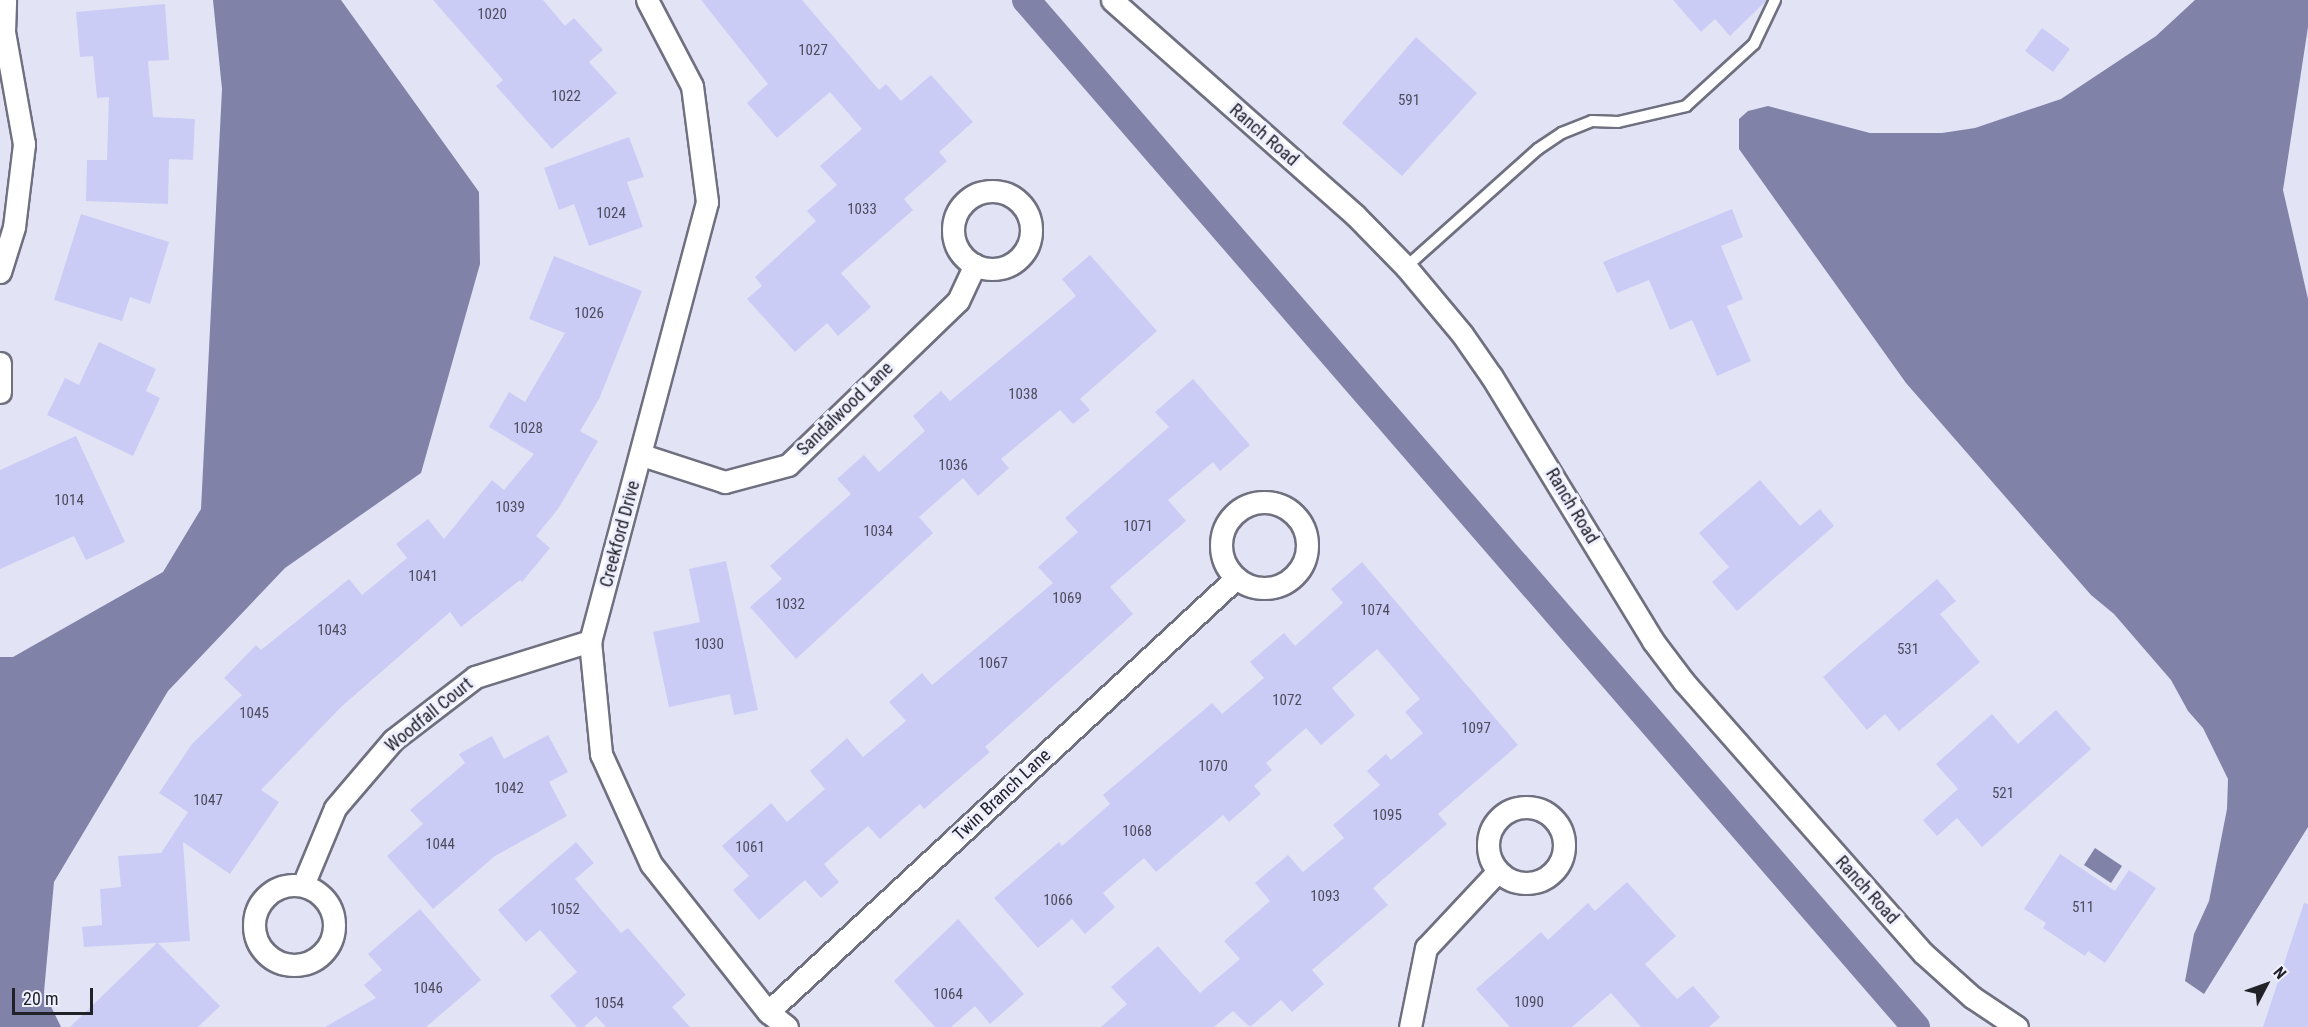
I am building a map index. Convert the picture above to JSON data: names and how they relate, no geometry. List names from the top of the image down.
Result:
{
  "streets": {
    "street": [
      "Ranch Road",
      "Sandalwood Lane",
      "Creekford Drive",
      "Woodfall Court",
      "Twin Branch Lane"
    ]
  },
  "crossings": [
    ["Sandalwood Lane", "Creekford Drive"],
    ["Creekford Drive", "Woodfall Court"],
    ["Creekford Drive", "Twin Branch Lane"]
  ],
  "house_numbers": [
    "1020",
    "1027",
    "1022",
    "591",
    "1033",
    "1024",
    "1026",
    "1038",
    "1028",
    "1036",
    "1014",
    "1039",
    "1071",
    "1034",
    "1041",
    "1069",
    "1032",
    "1074",
    "1043",
    "1030",
    "531",
    "1067",
    "1072",
    "1045",
    "1097",
    "1070",
    "1042",
    "521",
    "1047",
    "1095",
    "1068",
    "1044",
    "1061",
    "1093",
    "1066",
    "511",
    "1052",
    "1046",
    "1064",
    "1090",
    "1054"
  ],
  "scale_bar": "20 m",
  "north": "top right"
}
